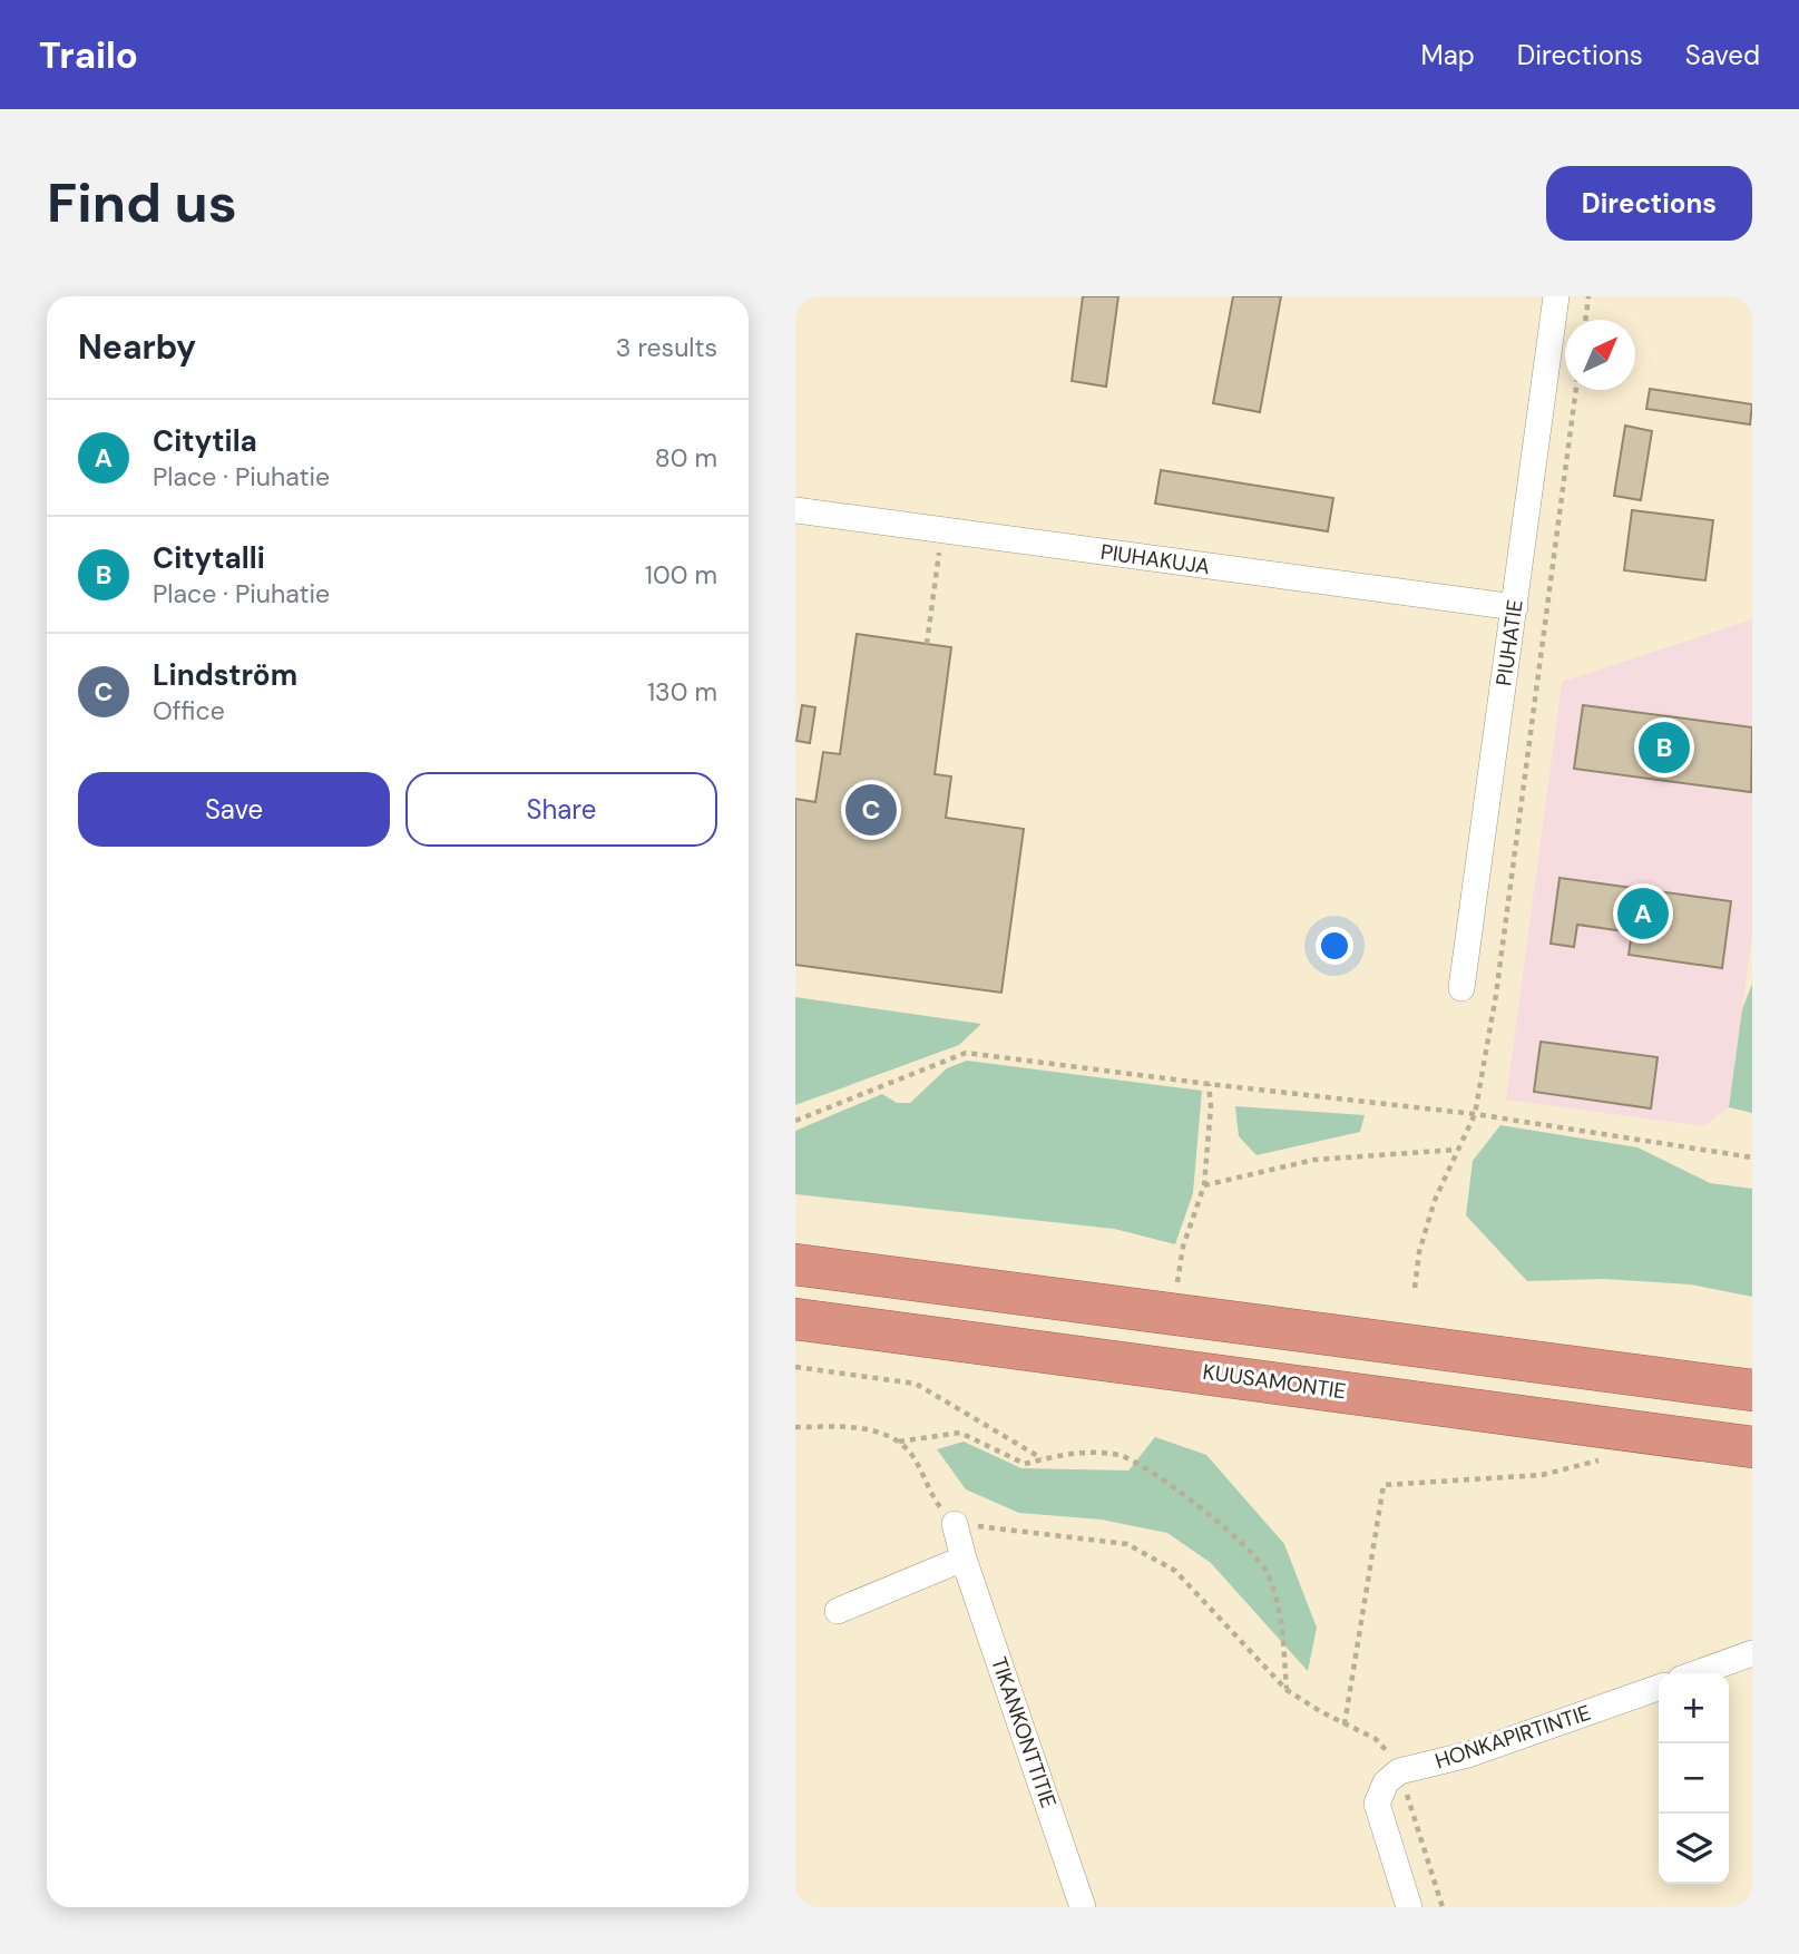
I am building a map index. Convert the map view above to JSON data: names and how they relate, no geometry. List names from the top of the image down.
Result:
{
  "streets": {
    "highway": ["KUUSAMONTIE"],
    "street": [
      "PIUHAKUJA",
      "PIUHATIE",
      "TIKANKONTTITIE",
      "HONKAPIRTINTIE"
    ]
  },
  "crossings": [
    ["PIUHAKUJA", "PIUHATIE"]
  ],
  "north": "top right",
  "page": {
    "header": "Trailo",
    "nav": ["Map", "Directions", "Saved"],
    "buttons": [
      "Directions",
      ["Save", "Share"]
    ],
    "title": "Find us",
    "heading": ["Nearby", "3 results"],
    "list": [
      {
        "mark": "A",
        "name": "Citytila",
        "note": "Place · Piuhatie",
        "value": "80 m"
      },
      {
        "mark": "B",
        "name": "Citytalli",
        "note": "Place · Piuhatie",
        "value": "100 m"
      },
      {
        "mark": "C",
        "name": "Lindström",
        "note": "Office",
        "value": "130 m"
      }
    ],
    "pins": ["B", "C", "A"],
    "map_buttons": ["+", "−"]
  }
}
